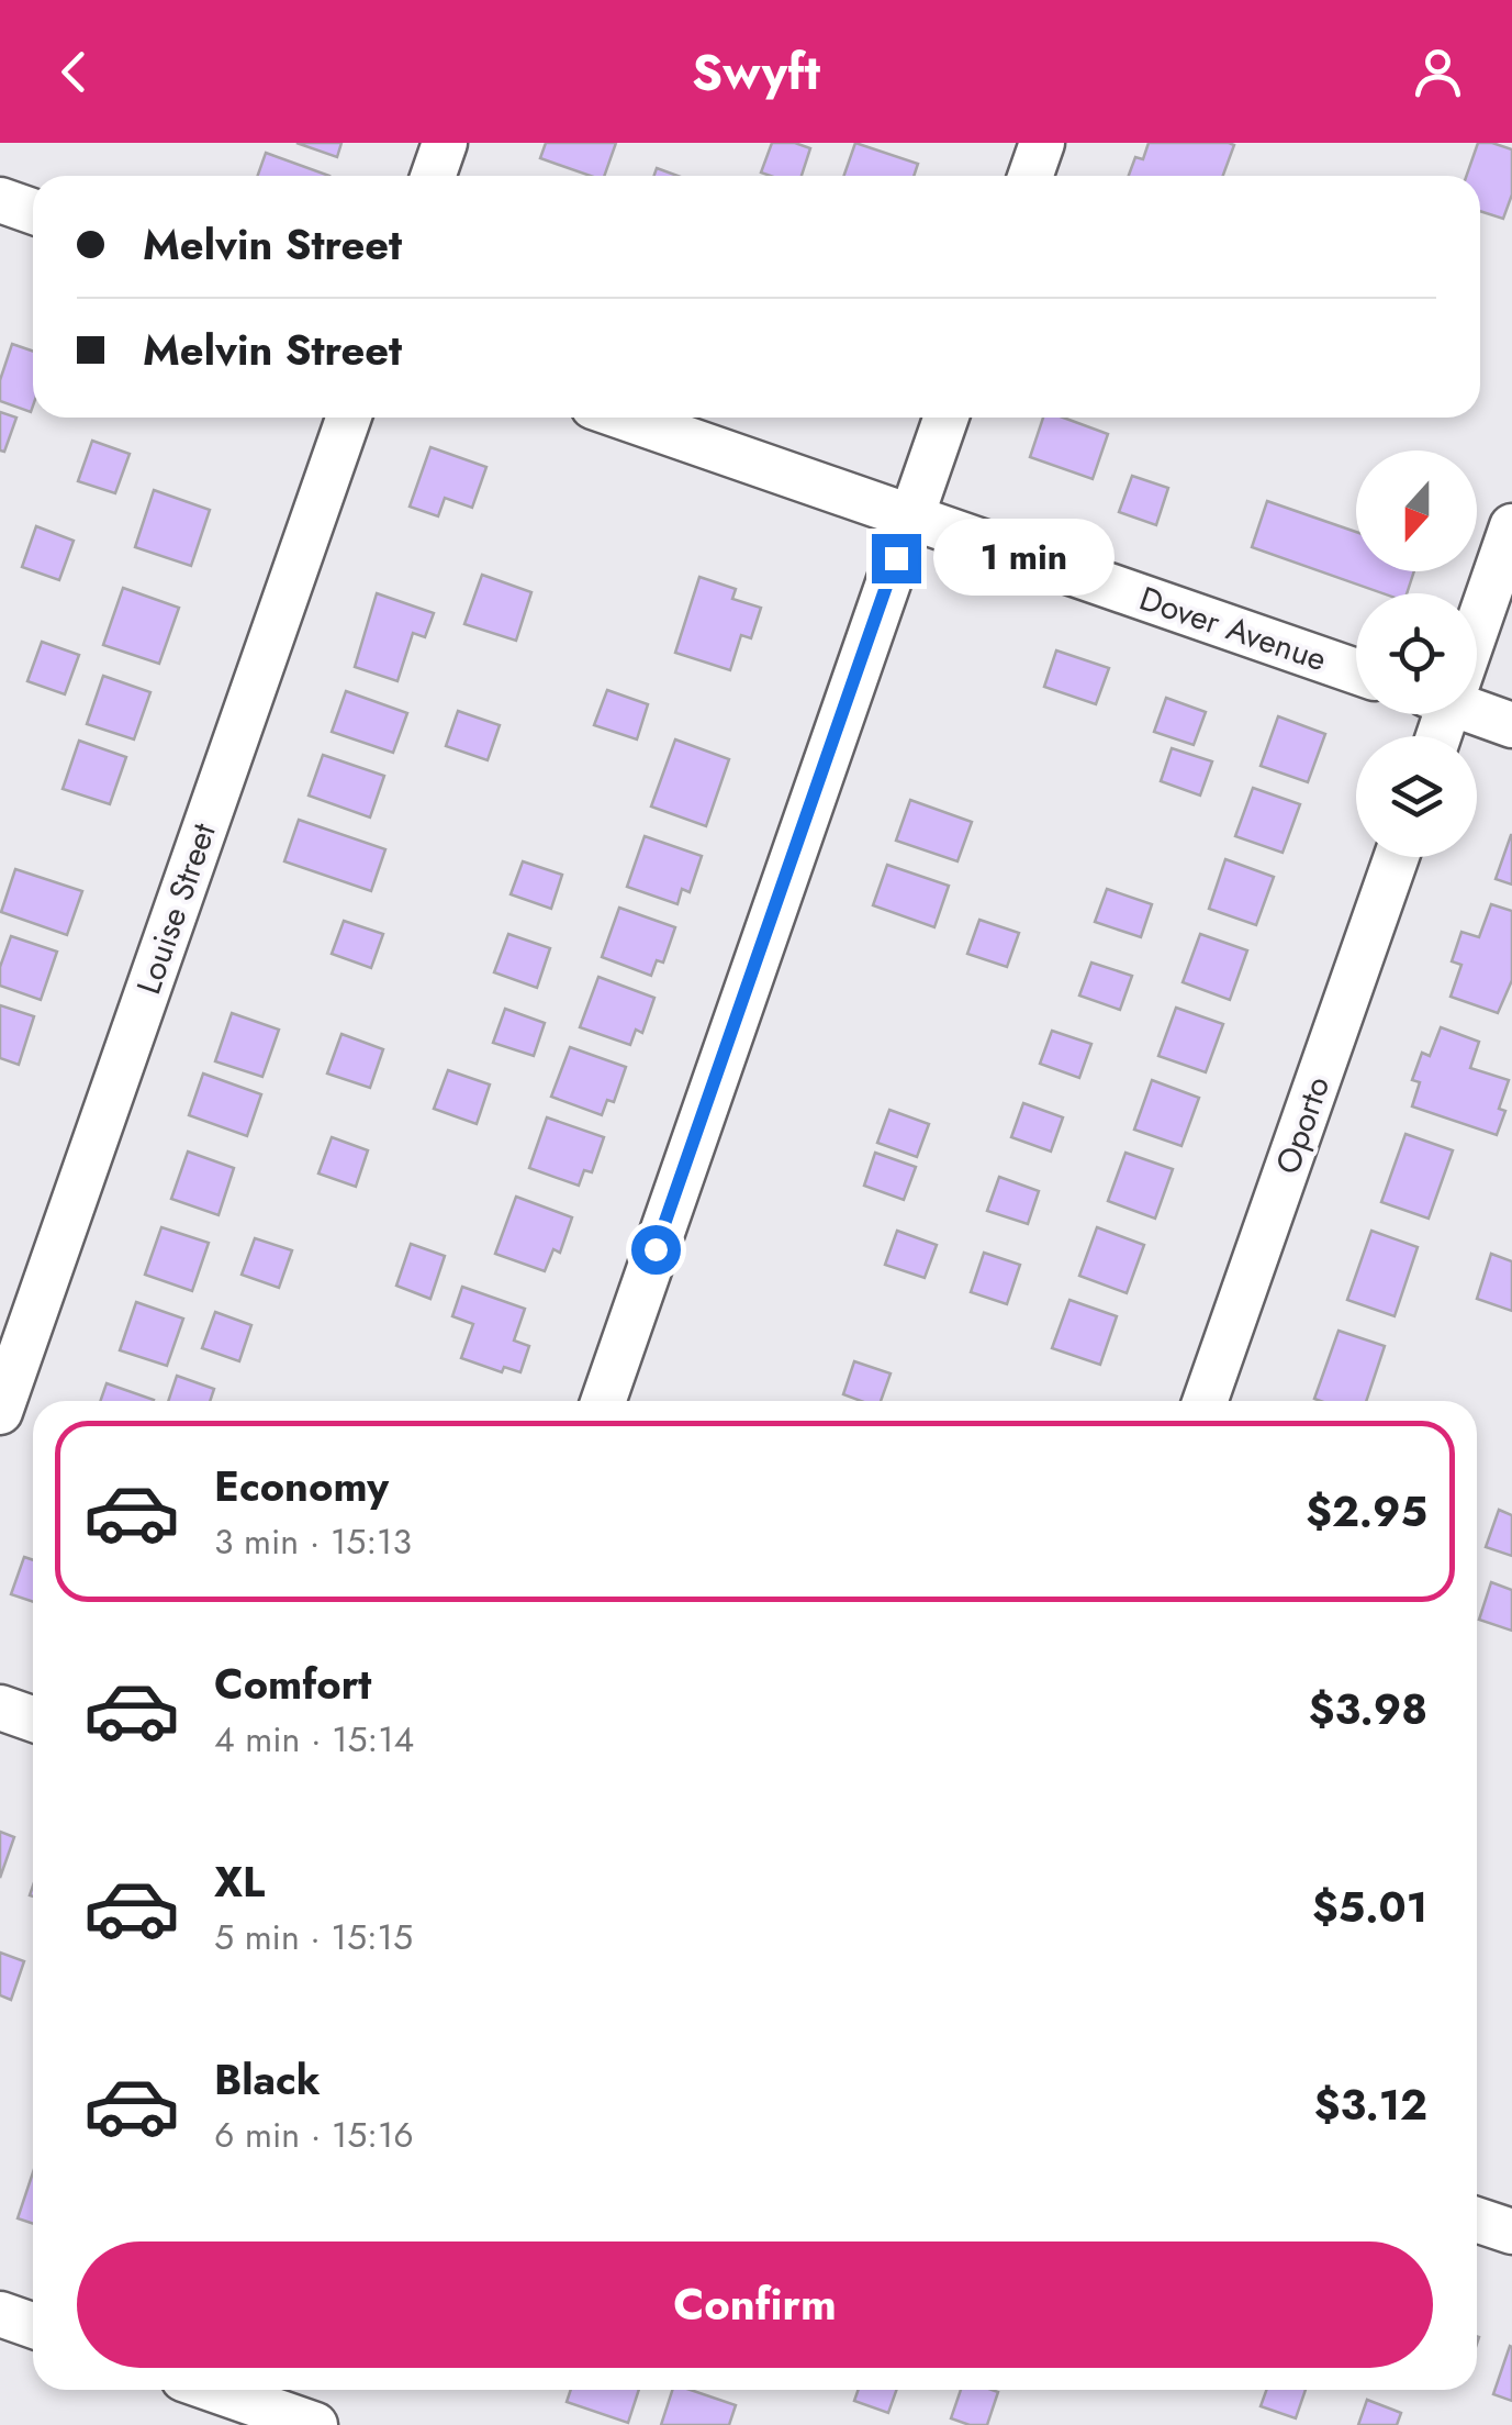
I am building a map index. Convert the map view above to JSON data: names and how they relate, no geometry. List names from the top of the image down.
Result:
{
  "streets": {
    "street": ["Dover Avenue", "Louise Street", "Oporto"]
  },
  "north": "bottom",
  "page": {
    "header": "Swyft",
    "banner": ["Melvin Street", "Melvin Street"],
    "bubble": "1 min",
    "list": [
      {
        "name": "Economy",
        "note": "3 min · 15:13",
        "value": "$2.95"
      },
      {
        "name": "Comfort",
        "note": "4 min · 15:14",
        "value": "$3.98"
      },
      {
        "name": "XL",
        "note": "5 min · 15:15",
        "value": "$5.01"
      },
      {
        "name": "Black",
        "note": "6 min · 15:16",
        "value": "$3.12"
      }
    ],
    "buttons": "Confirm"
  }
}
